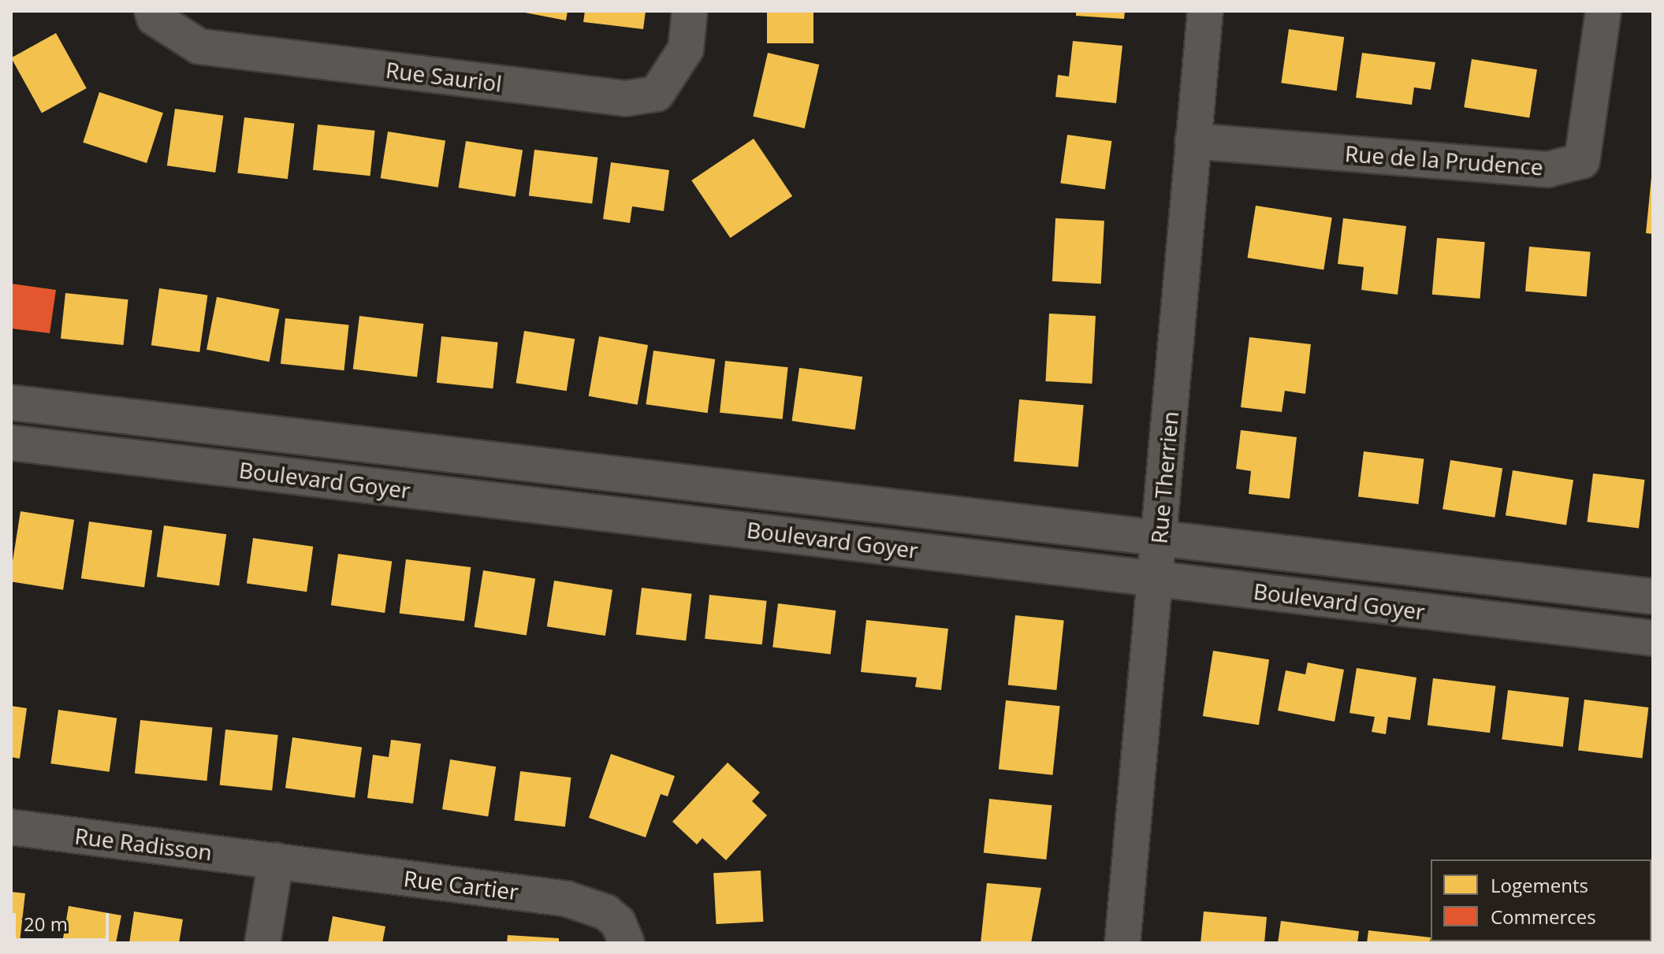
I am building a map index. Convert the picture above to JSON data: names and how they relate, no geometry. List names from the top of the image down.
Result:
{
  "streets": {
    "street": [
      "Rue Sauriol",
      "Rue de la Prudence",
      "Rue Therrien",
      "Boulevard Goyer",
      "Rue Radisson",
      "Rue Cartier"
    ]
  },
  "crossings": [
    ["Rue de la Prudence", "Rue Therrien"],
    ["Rue Therrien", "Boulevard Goyer"],
    ["Rue Radisson", "Rue Cartier"]
  ],
  "legend": ["Logements", "Commerces"],
  "scale_bar": "20 m"
}
